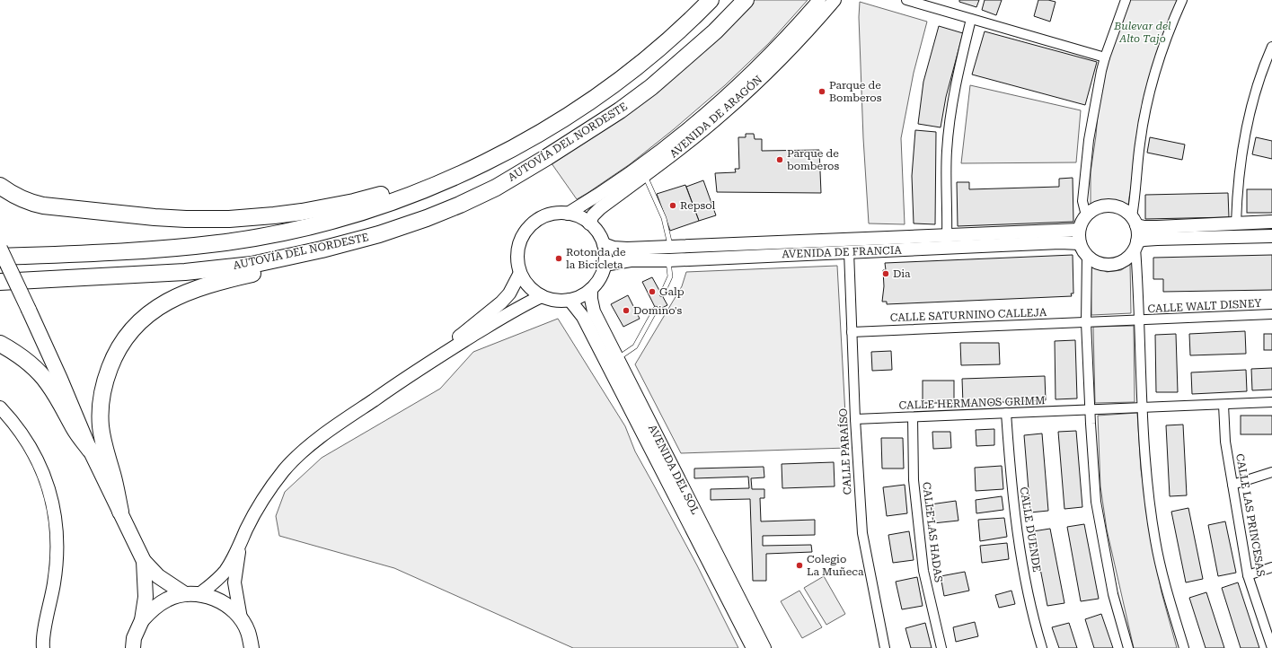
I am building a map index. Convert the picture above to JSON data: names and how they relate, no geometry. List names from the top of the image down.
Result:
{
  "streets": {
    "highway": ["AUTOVÍA DEL NORDESTE"],
    "main road": ["AVENIDA DE ARAGÓN", "AVENIDA DE FRANCIA", "AVENIDA DEL SOL"],
    "street": [
      "CALLE WALT DISNEY",
      "CALLE SATURNINO CALLEJA",
      "CALLE HERMANOS GRIMM",
      "CALLE PARAÍSO",
      "CALLE LAS PRINCESAS",
      "CALLE DUENDE",
      "CALLE LAS HADAS"
    ]
  },
  "crossings": [
    ["AVENIDA DE ARAGÓN", "AVENIDA DE FRANCIA"],
    ["AVENIDA DE ARAGÓN", "AVENIDA DEL SOL"],
    ["AVENIDA DE FRANCIA", "CALLE PARAÍSO"],
    ["AVENIDA DE FRANCIA", "AVENIDA DEL SOL"],
    ["CALLE WALT DISNEY", "CALLE SATURNINO CALLEJA"],
    ["CALLE SATURNINO CALLEJA", "CALLE PARAÍSO"],
    ["CALLE HERMANOS GRIMM", "CALLE PARAÍSO"],
    ["CALLE HERMANOS GRIMM", "CALLE LAS PRINCESAS"],
    ["CALLE HERMANOS GRIMM", "CALLE DUENDE"],
    ["CALLE HERMANOS GRIMM", "CALLE LAS HADAS"]
  ],
  "parks": ["Bulevar del Alto Tajo"],
  "places": [
    "Parque de Bomberos",
    "Parque de bomberos",
    "Repsol",
    "Rotonda de la Bicicleta",
    "Dia",
    "Galp",
    "Domino's",
    "Colegio La Muñeca"
  ]
}
